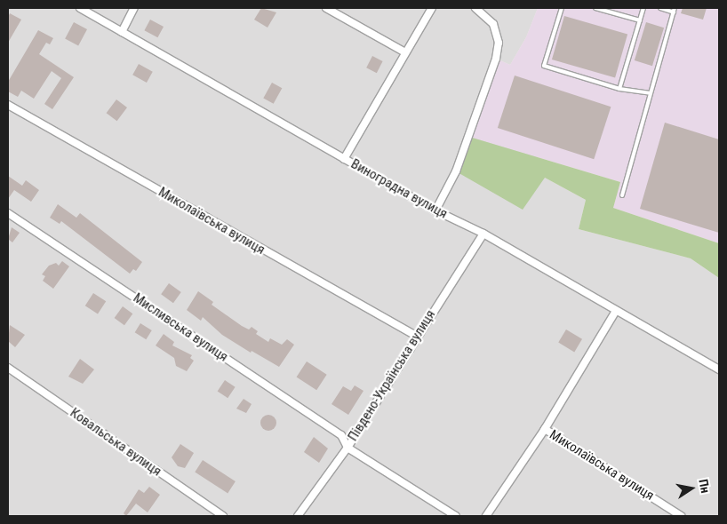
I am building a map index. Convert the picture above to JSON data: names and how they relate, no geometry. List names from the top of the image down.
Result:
{
  "streets": {
    "street": [
      "Виноградна вулиця",
      "Миколаївська вулиця",
      "Мисливська вулиця",
      "Південо-Українська вулиця",
      "Ковальська вулиця"
    ]
  },
  "crossings": [
    ["Виноградна вулиця", "Миколаївська вулиця"],
    ["Виноградна вулиця", "Південо-Українська вулиця"],
    ["Миколаївська вулиця", "Південо-Українська вулиця"],
    ["Мисливська вулиця", "Південо-Українська вулиця"]
  ],
  "north": "right"
}
